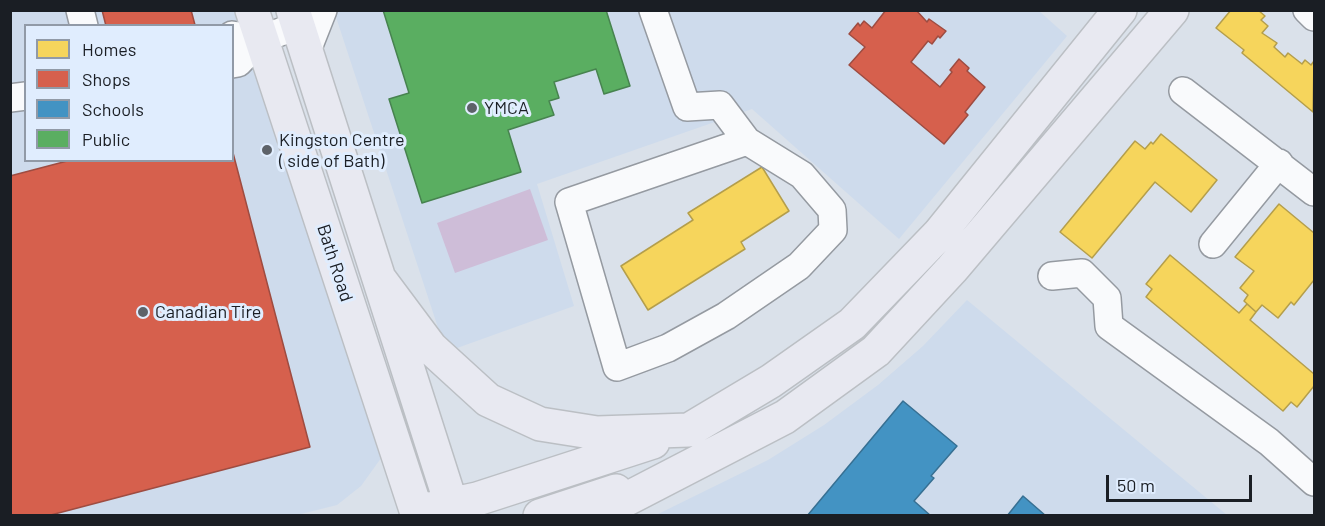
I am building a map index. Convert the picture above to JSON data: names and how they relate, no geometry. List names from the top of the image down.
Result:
{
  "streets": {
    "main road": ["Bath Road"]
  },
  "places": ["YMCA", "Kingston Centre ( side of Bath)", "Canadian Tire"],
  "legend": [
    "Homes",
    "Shops",
    "Schools",
    "Public"
  ],
  "scale_bar": "50 m"
}
